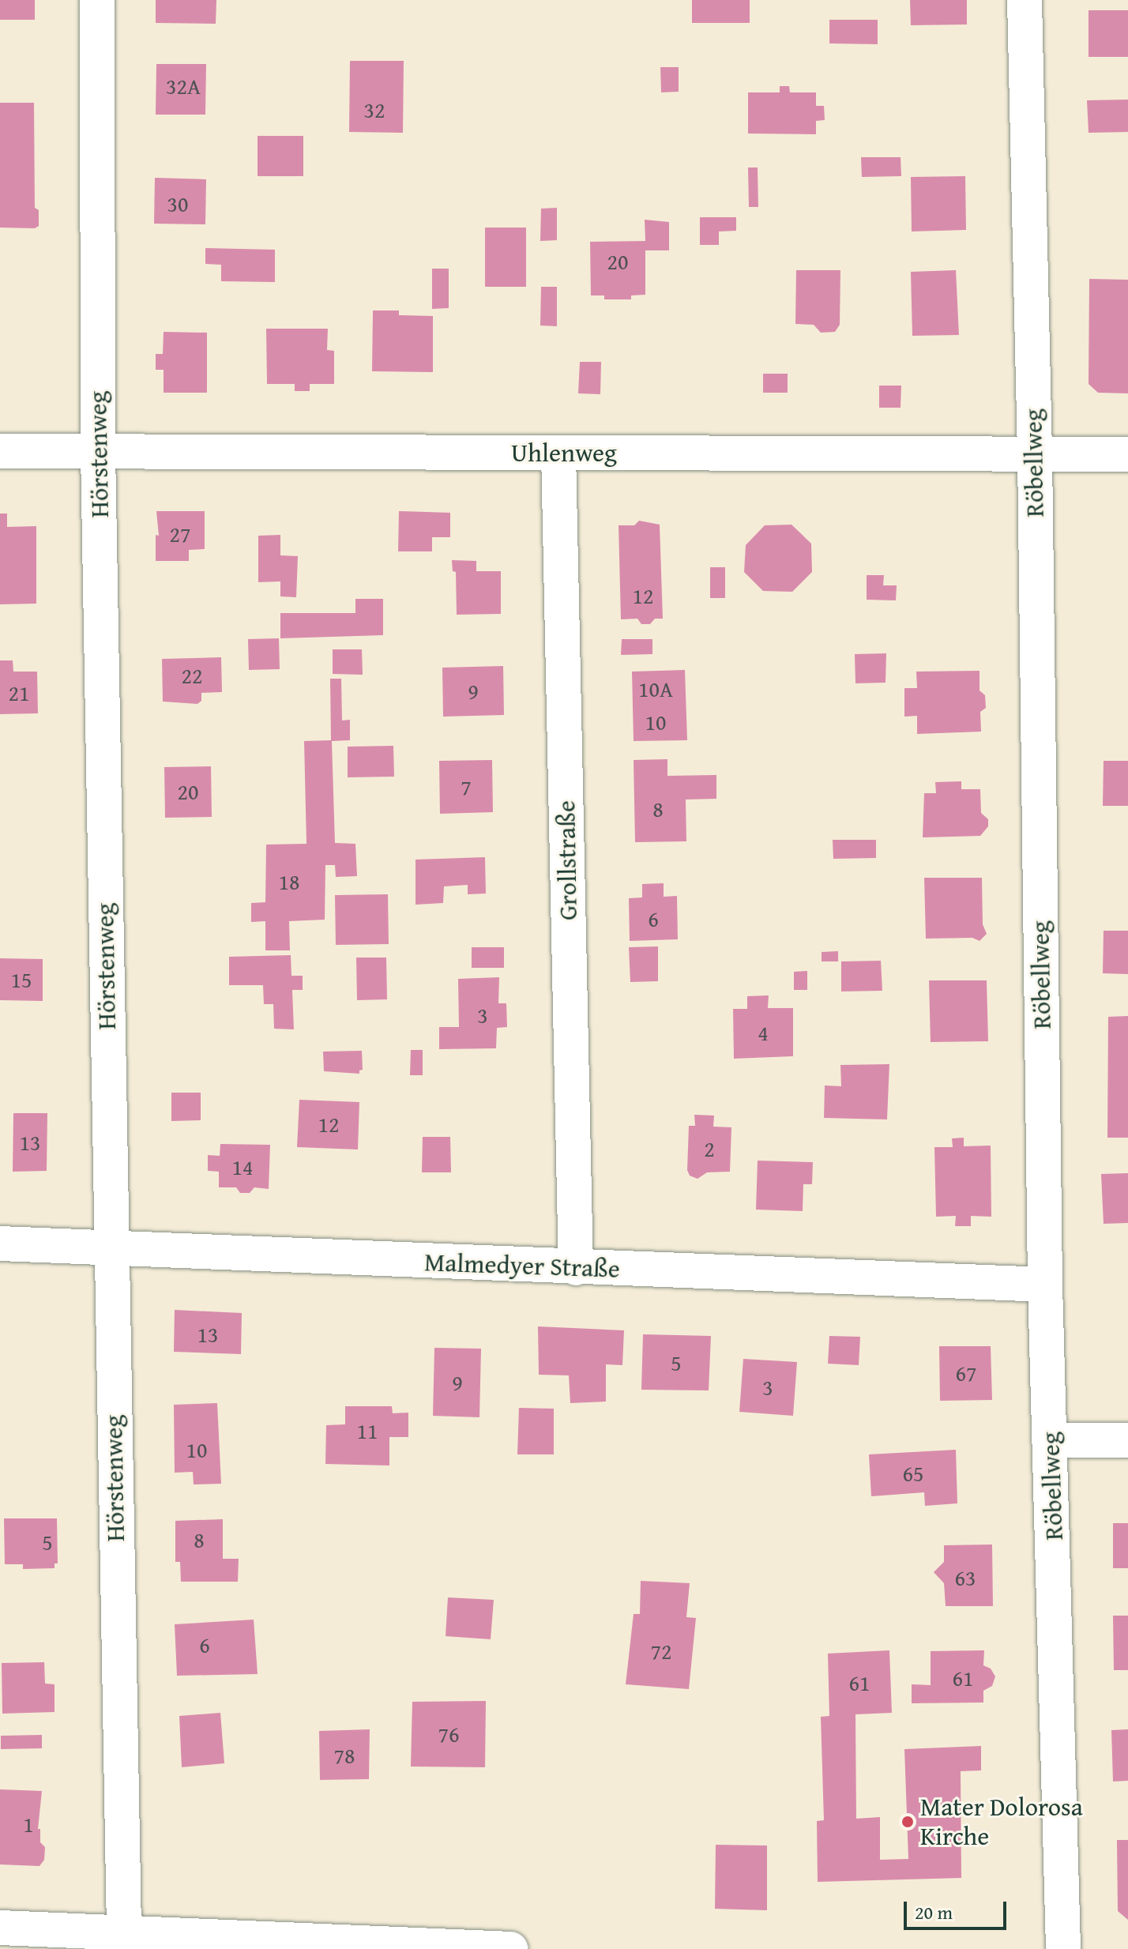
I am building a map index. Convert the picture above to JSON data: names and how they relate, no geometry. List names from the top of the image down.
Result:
{
  "streets": {
    "street": [
      "Uhlenweg",
      "Hörstenweg",
      "Röbellweg",
      "Grollstraße",
      "Malmedyer Straße"
    ]
  },
  "crossings": [
    ["Uhlenweg", "Hörstenweg"],
    ["Uhlenweg", "Röbellweg"],
    ["Uhlenweg", "Grollstraße"],
    ["Hörstenweg", "Malmedyer Straße"],
    ["Röbellweg", "Malmedyer Straße"],
    ["Grollstraße", "Malmedyer Straße"]
  ],
  "places": ["Mater Dolorosa Kirche"],
  "house_numbers": [
    "32A",
    "32",
    "30",
    "20",
    "27",
    "12",
    "22",
    "10A",
    "9",
    "21",
    "10",
    "7",
    "20",
    "8",
    "18",
    "6",
    "15",
    "3",
    "4",
    "12",
    "13",
    "2",
    "14",
    "13",
    "5",
    "67",
    "9",
    "3",
    "11",
    "10",
    "65",
    "8",
    "5",
    "63",
    "6",
    "72",
    "61",
    "61",
    "76",
    "78",
    "1"
  ],
  "scale_bar": "20 m"
}
